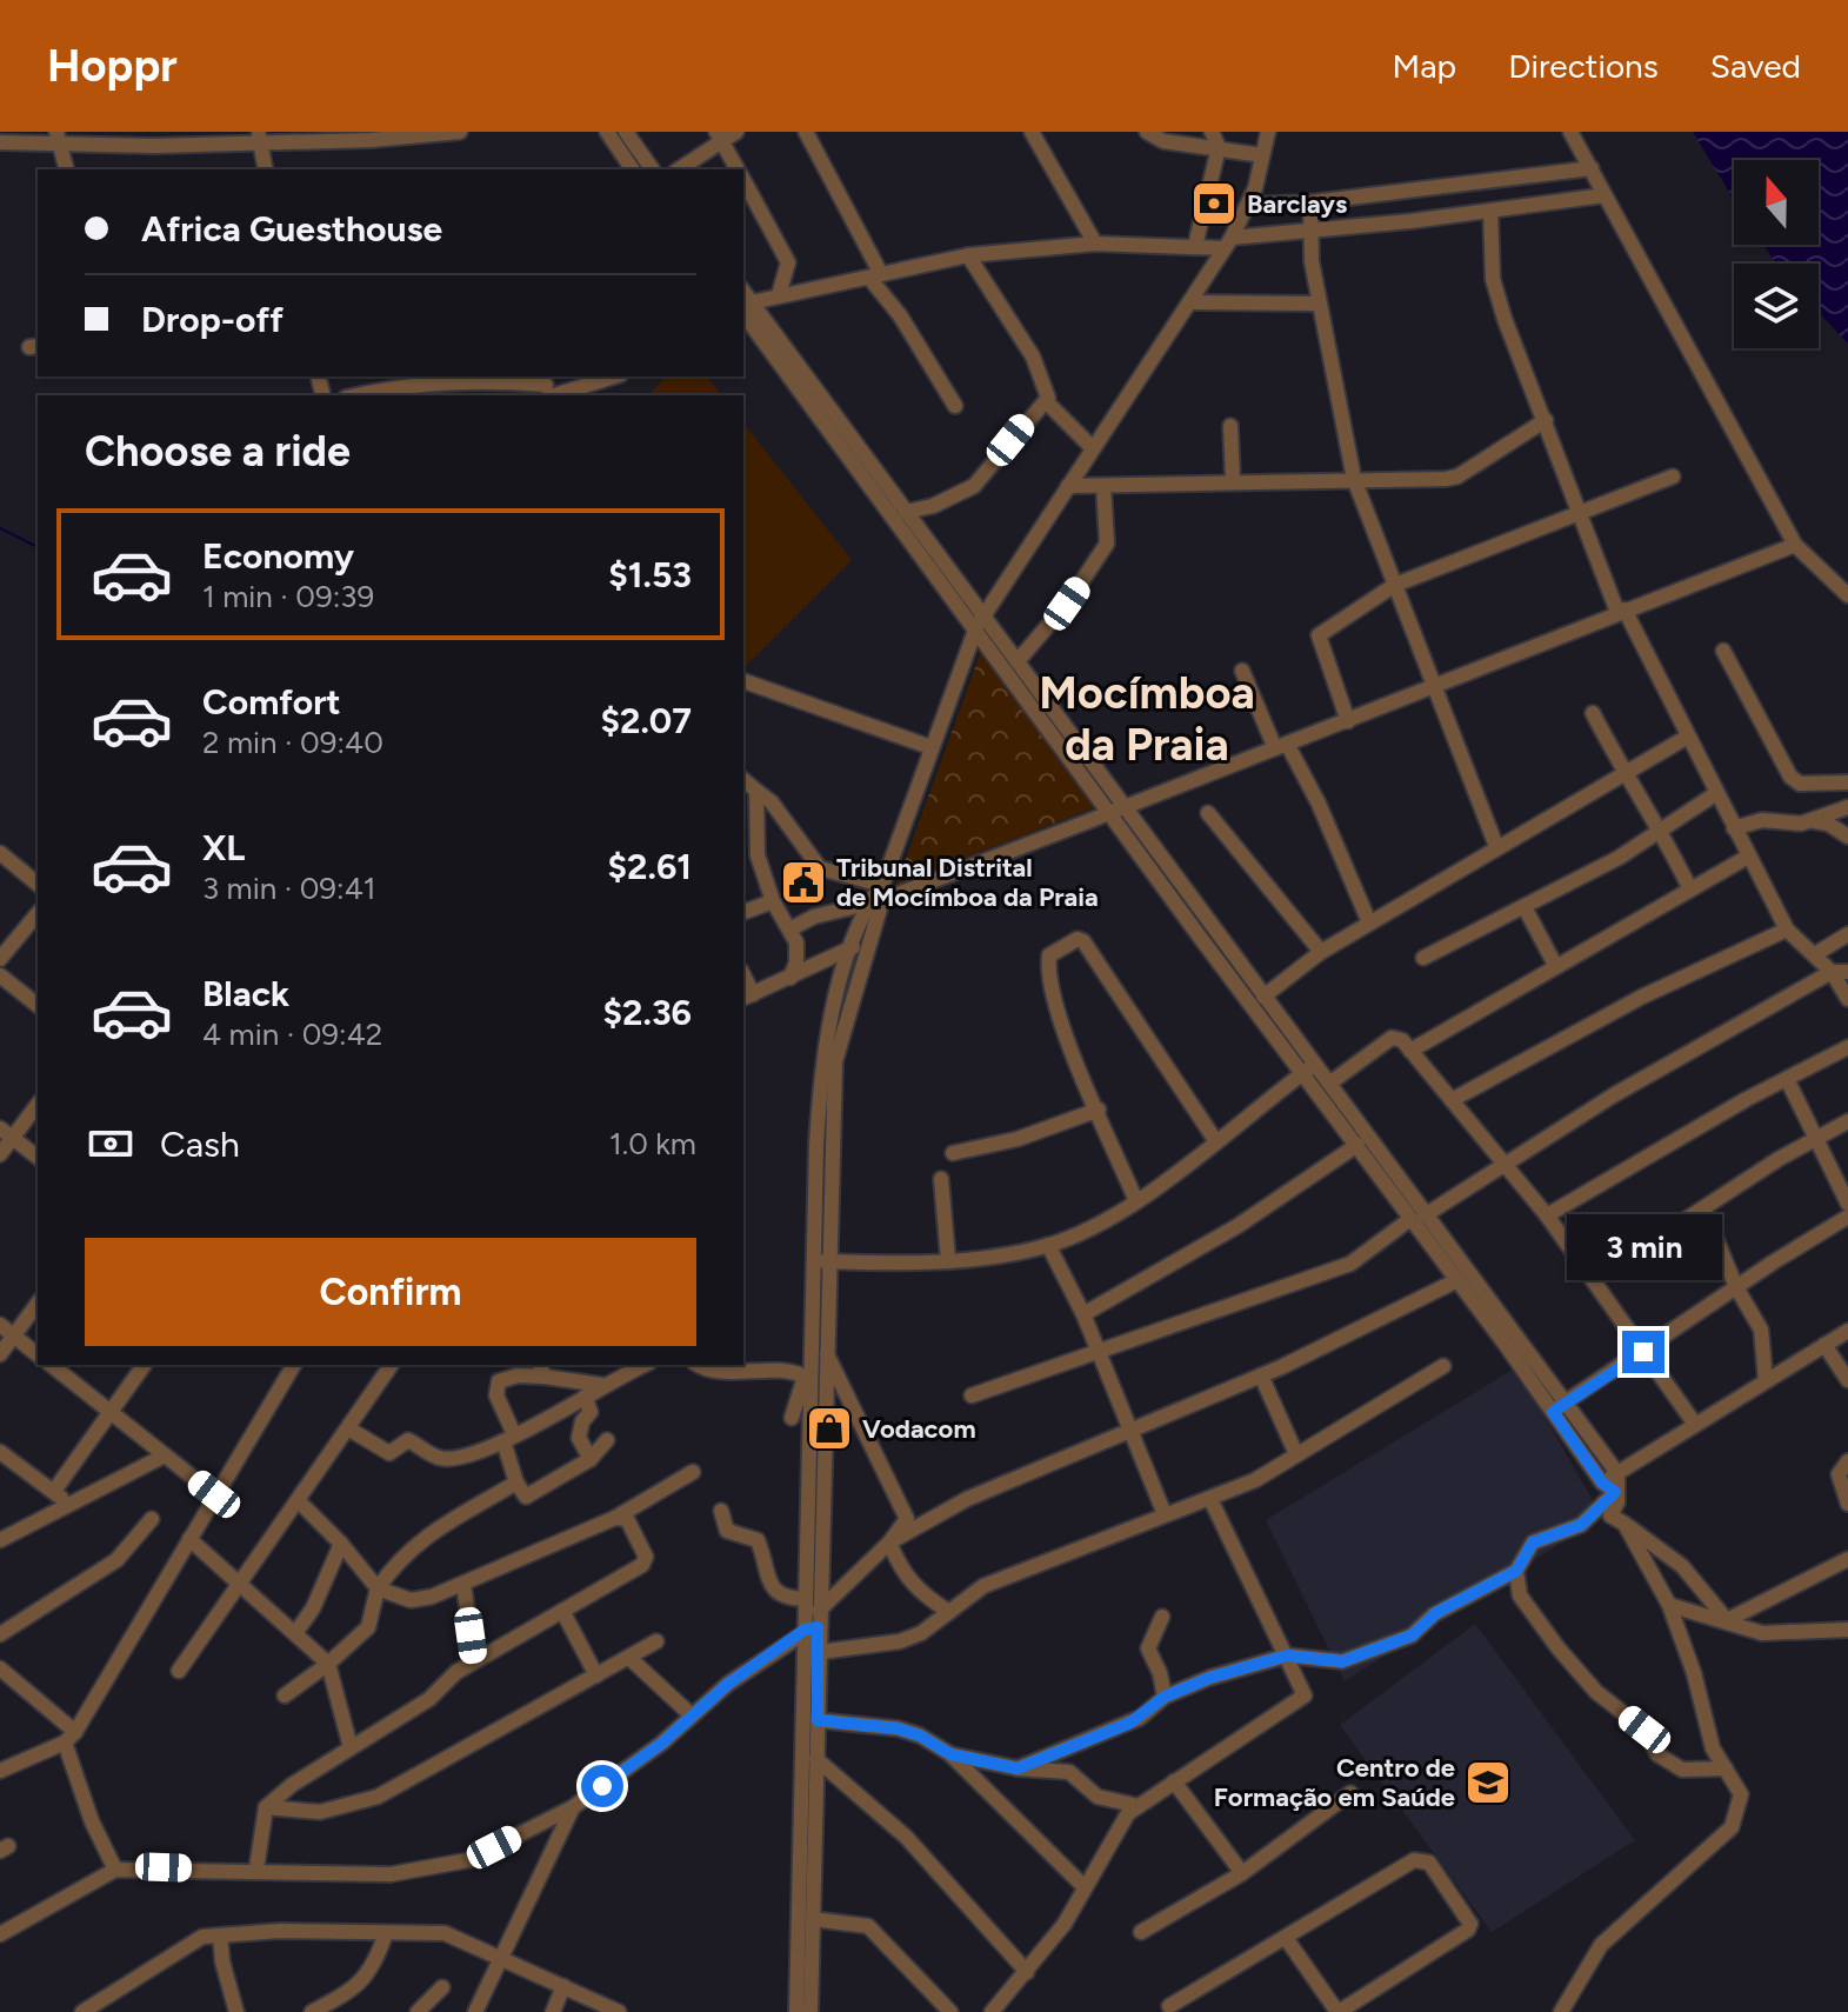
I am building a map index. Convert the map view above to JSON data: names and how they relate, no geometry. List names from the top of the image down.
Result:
{
  "districts": ["Mocímboa da Praia"],
  "places": {
    "bank": ["Barclays"],
    "public building": ["Tribunal Distrital de Mocímboa da Praia"],
    "shop": ["Vodacom"],
    "school or university": ["Centro de Formação em Saúde"]
  },
  "north": "top",
  "page": {
    "header": "Hoppr",
    "nav": ["Map", "Directions", "Saved"],
    "banner": ["Africa Guesthouse", "Drop-off"],
    "heading": "Choose a ride",
    "list": [
      {
        "name": "Economy",
        "note": "1 min · 09:39",
        "value": "$1.53"
      },
      {
        "name": "Comfort",
        "note": "2 min · 09:40",
        "value": "$2.07"
      },
      {
        "name": "XL",
        "note": "3 min · 09:41",
        "value": "$2.61"
      },
      {
        "name": "Black",
        "note": "4 min · 09:42",
        "value": "$2.36"
      }
    ],
    "pay": ["Cash", "1.0 km"],
    "bubble": "3 min",
    "buttons": "Confirm"
  }
}
